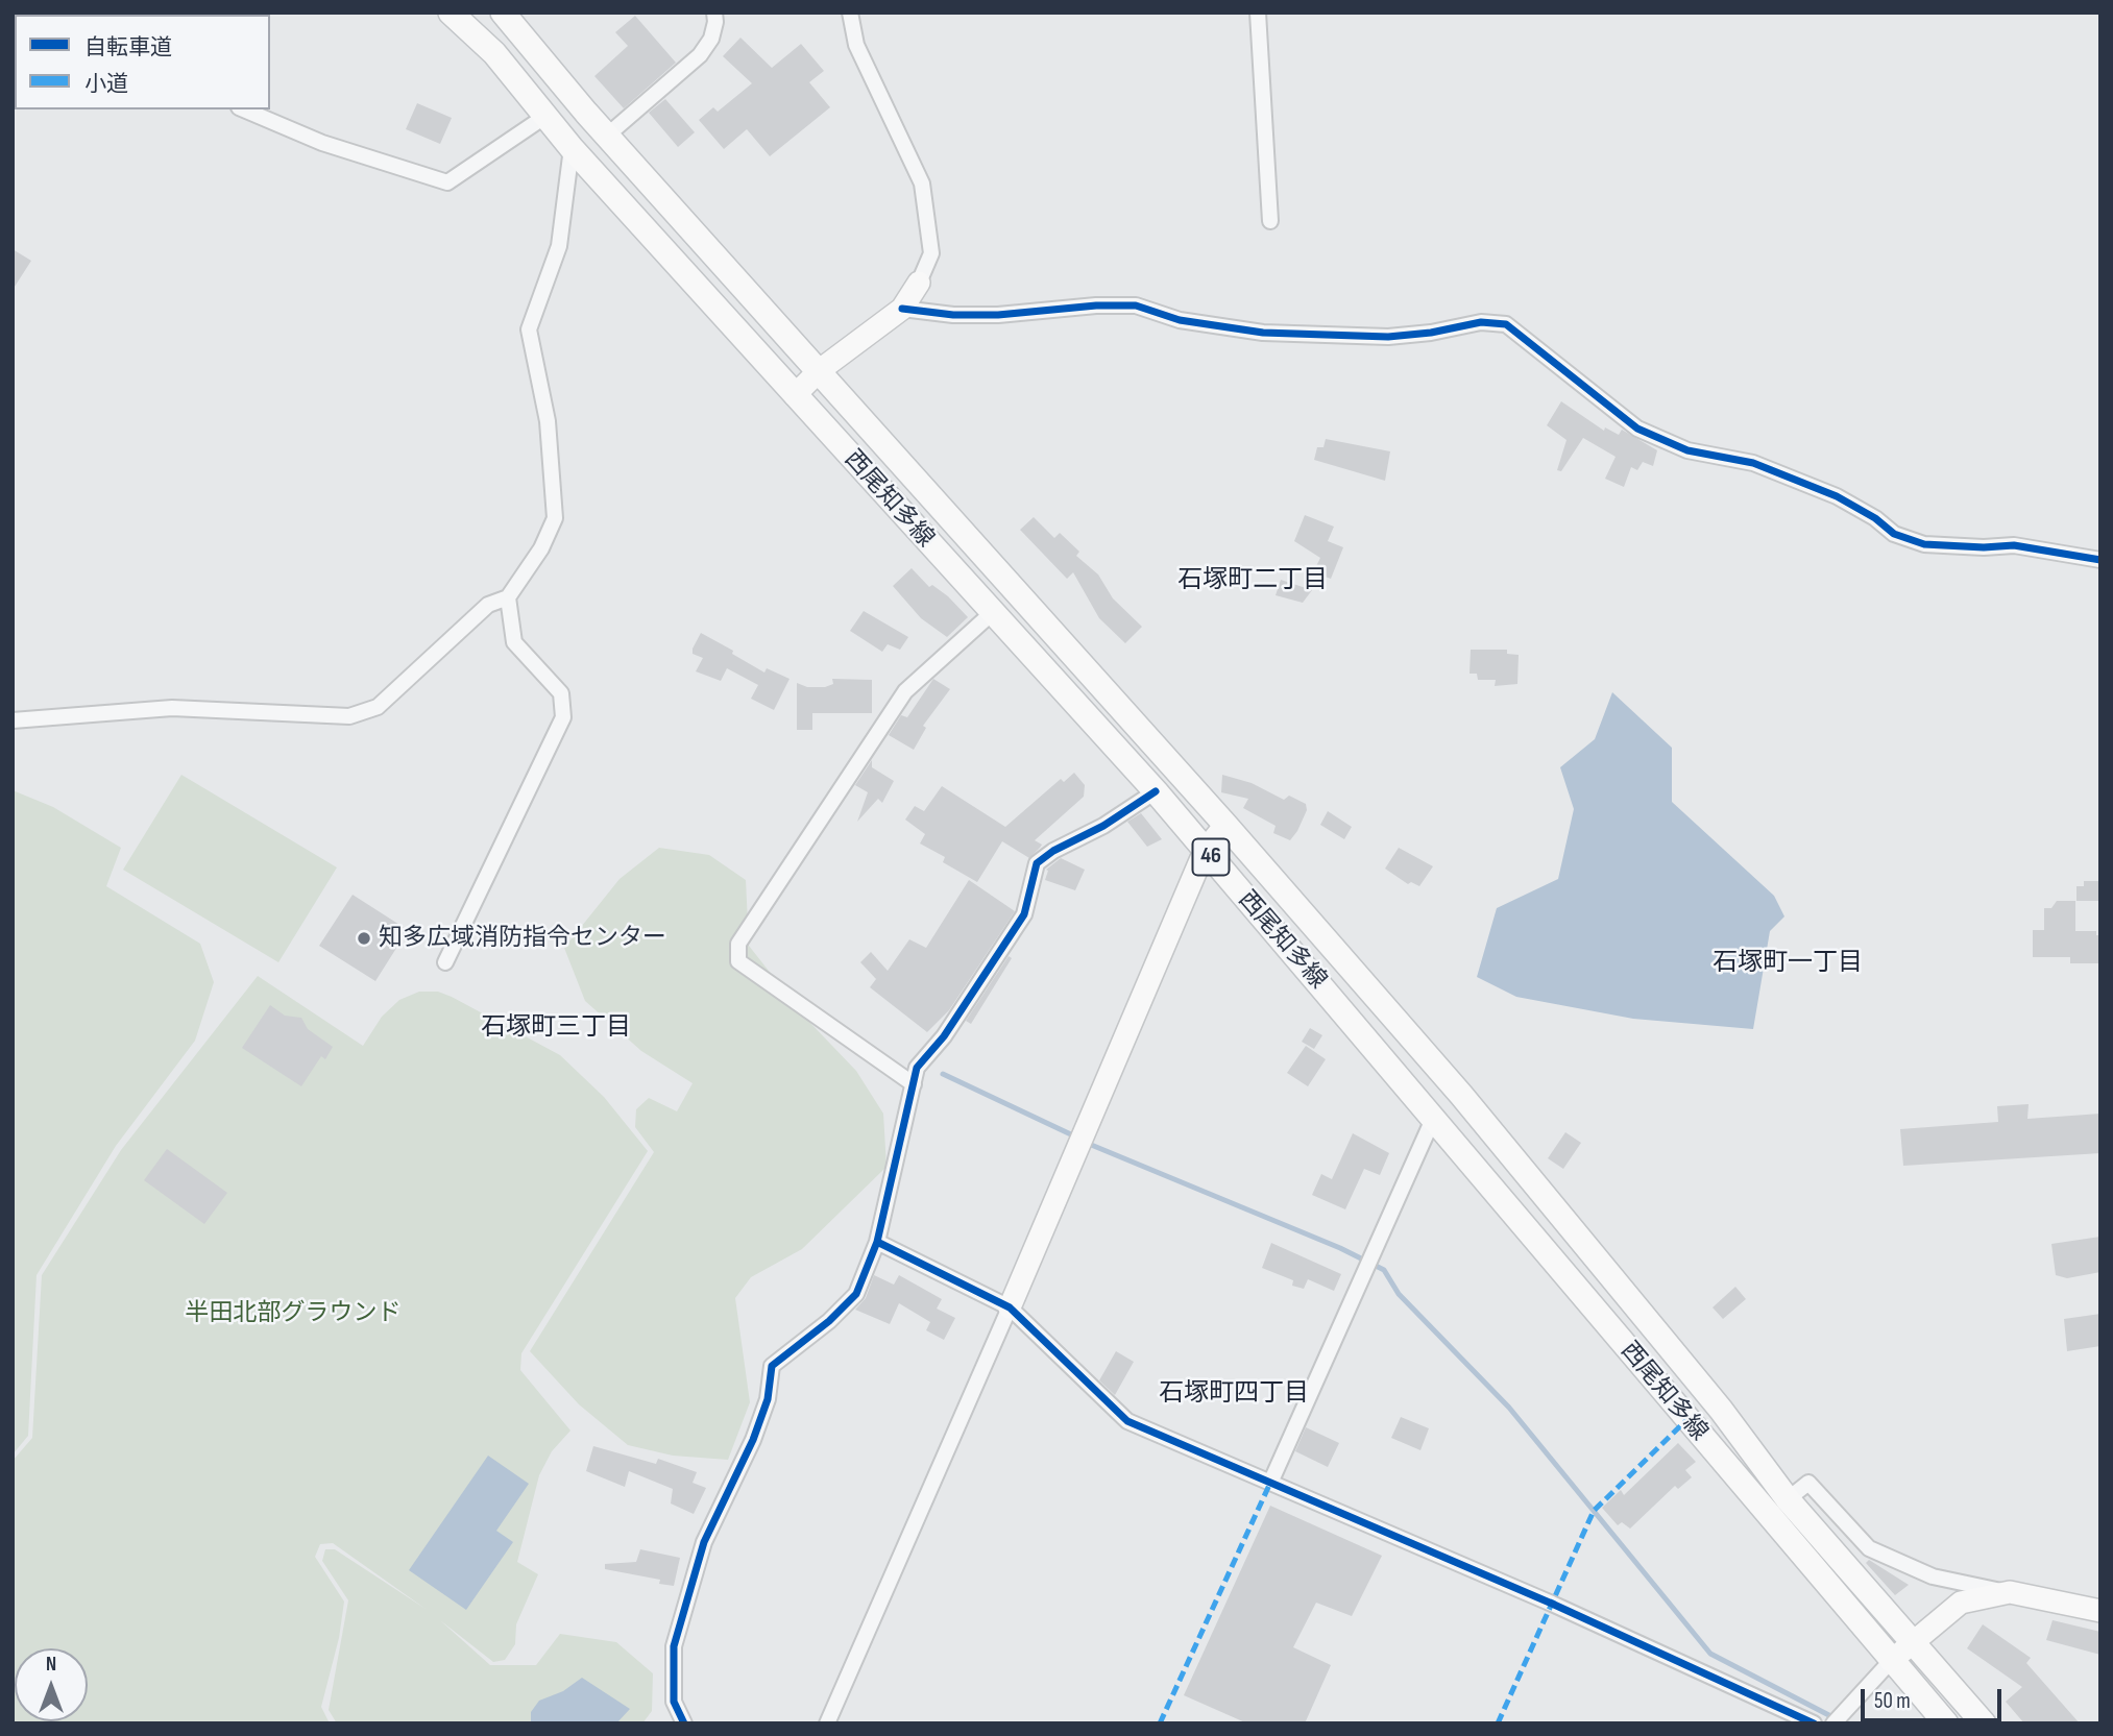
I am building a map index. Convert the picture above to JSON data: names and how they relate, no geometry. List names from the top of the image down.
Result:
{
  "streets": {
    "main road": ["西尾知多線", "46"]
  },
  "districts": [
    "石塚町二丁目",
    "石塚町一丁目",
    "石塚町三丁目",
    "石塚町四丁目"
  ],
  "parks": ["半田北部グラウンド"],
  "places": ["知多広域消防指令センター"],
  "legend": ["自転車道", "小道"],
  "scale_bar": "50 m",
  "north": "top"
}
